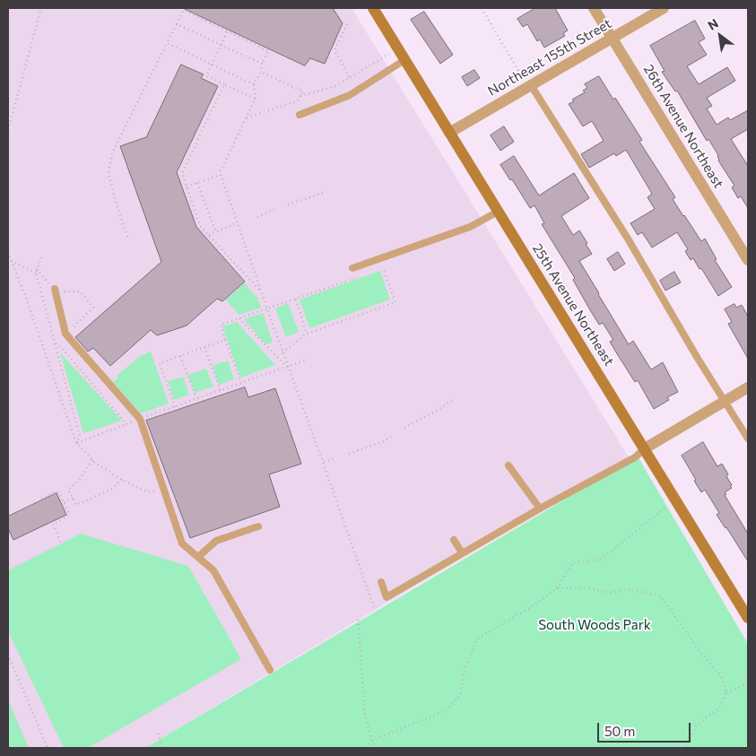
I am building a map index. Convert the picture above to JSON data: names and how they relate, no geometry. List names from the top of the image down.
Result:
{
  "streets": {
    "street": ["Northeast 155th Street", "26th Avenue Northeast", "25th Avenue Northeast"]
  },
  "crossings": [
    ["Northeast 155th Street", "26th Avenue Northeast"],
    ["Northeast 155th Street", "25th Avenue Northeast"]
  ],
  "parks": ["South Woods Park"],
  "scale_bar": "50 m",
  "north": "top left"
}
